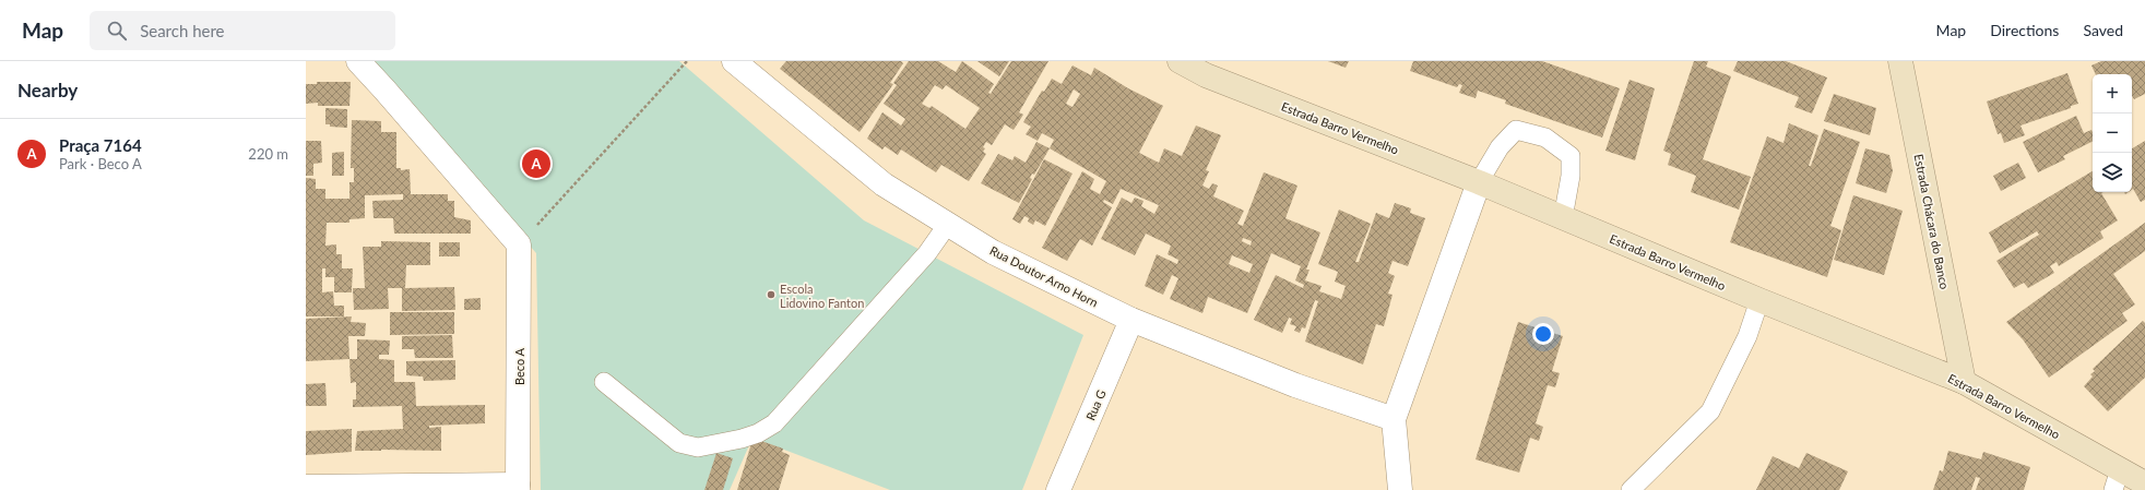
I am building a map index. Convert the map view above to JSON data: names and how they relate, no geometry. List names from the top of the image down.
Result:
{
  "streets": {
    "street": [
      "Estrada Barro Vermelho",
      "Estrada Chácara do Banco",
      "Rua Doutor Arno Horn",
      "Beco A",
      "Rua G"
    ]
  },
  "crossings": [
    ["Estrada Barro Vermelho", "Estrada Chácara do Banco"],
    ["Rua Doutor Arno Horn", "Rua G"]
  ],
  "places": ["Escola Lidovino Fanton"],
  "page": {
    "header": "Map",
    "search": "Search here",
    "nav": ["Map", "Directions", "Saved"],
    "heading": "Nearby",
    "map_buttons": ["+", "−"],
    "list": [
      {
        "mark": "A",
        "name": "Praça 7164",
        "note": "Park · Beco A",
        "value": "220 m"
      }
    ],
    "pins": "A"
  }
}
